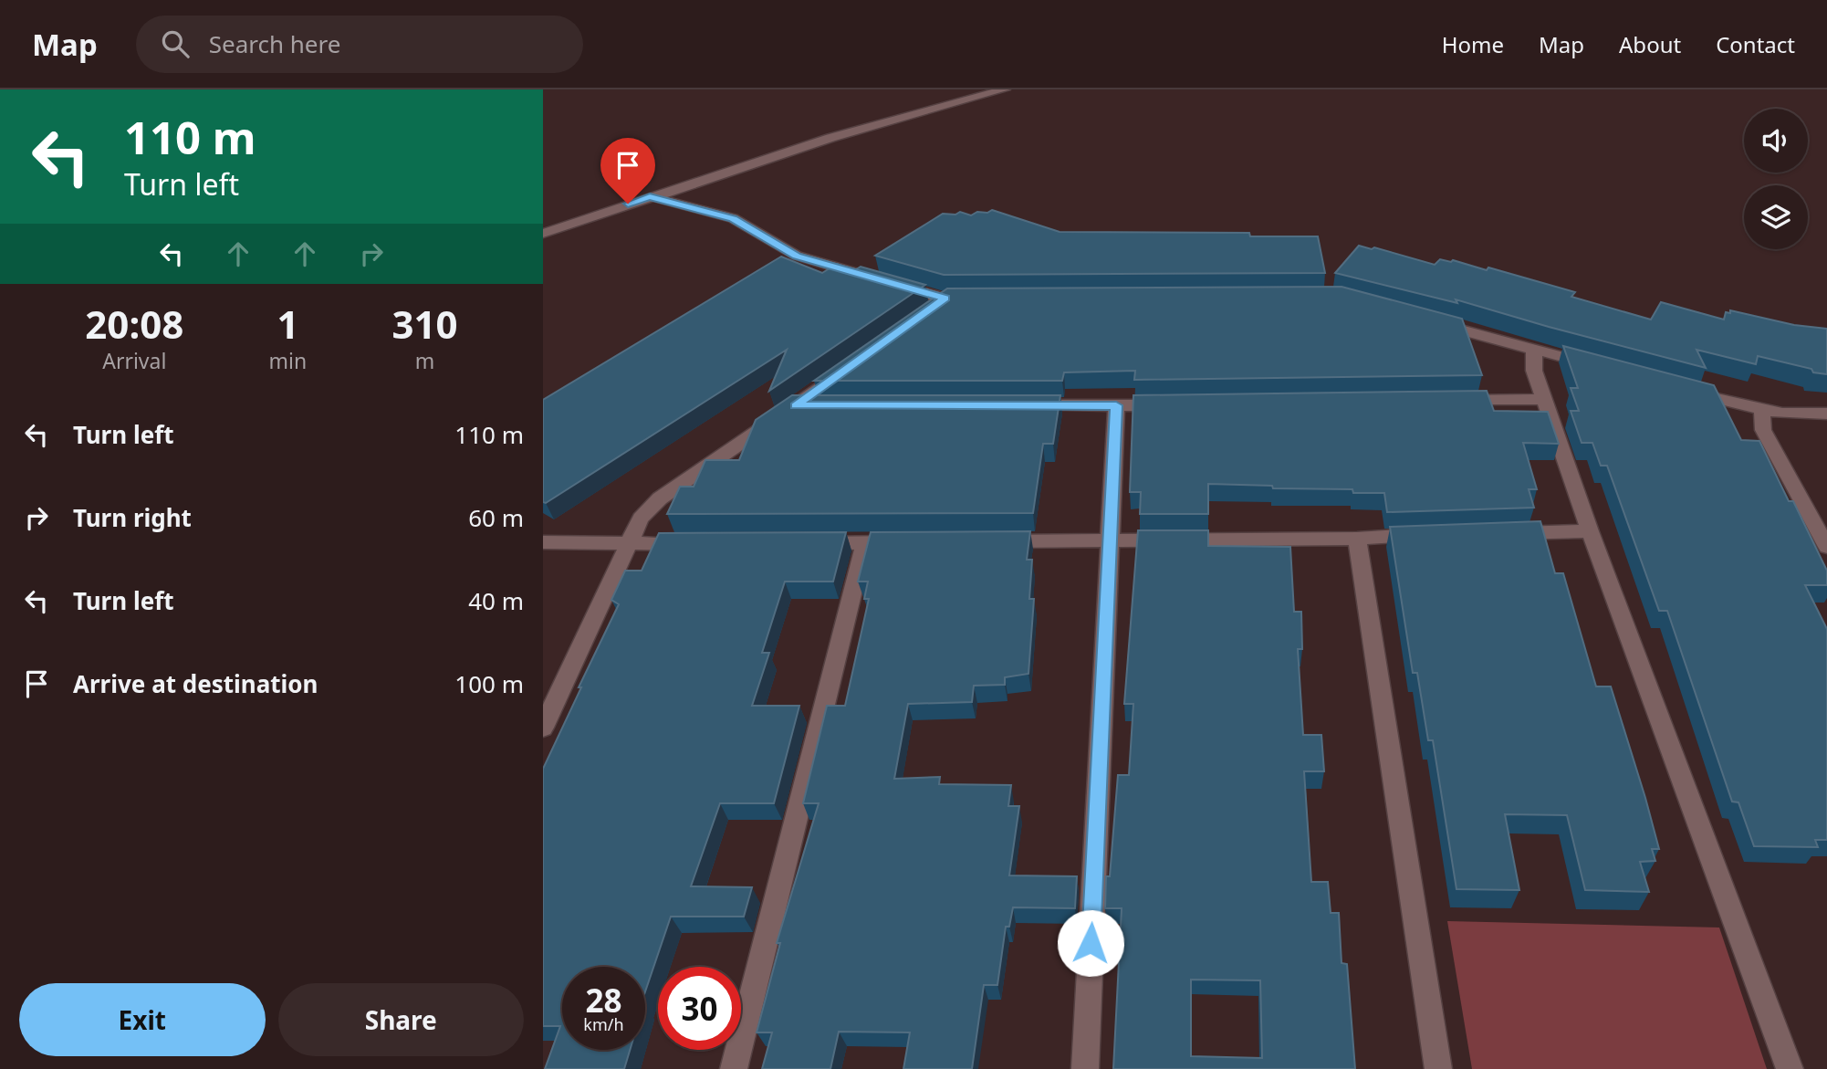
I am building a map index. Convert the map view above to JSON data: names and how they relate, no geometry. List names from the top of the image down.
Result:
{
  "page": {
    "header": "Map",
    "search": "Search here",
    "nav": [
      "Home",
      "Map",
      "About",
      "Contact"
    ],
    "turn": ["110 m", "Turn left"],
    "eta": [
      "20:08",
      "Arrival",
      "1",
      "min",
      "310",
      "m"
    ],
    "list": [
      {
        "name": "Turn left",
        "value": "110 m"
      },
      {
        "name": "Turn right",
        "value": "60 m"
      },
      {
        "name": "Turn left",
        "value": "40 m"
      },
      {
        "name": "Arrive at destination",
        "value": "100 m"
      }
    ],
    "speed": "28 km/h",
    "limit": "30",
    "buttons": ["Exit", "Share"]
  }
}
